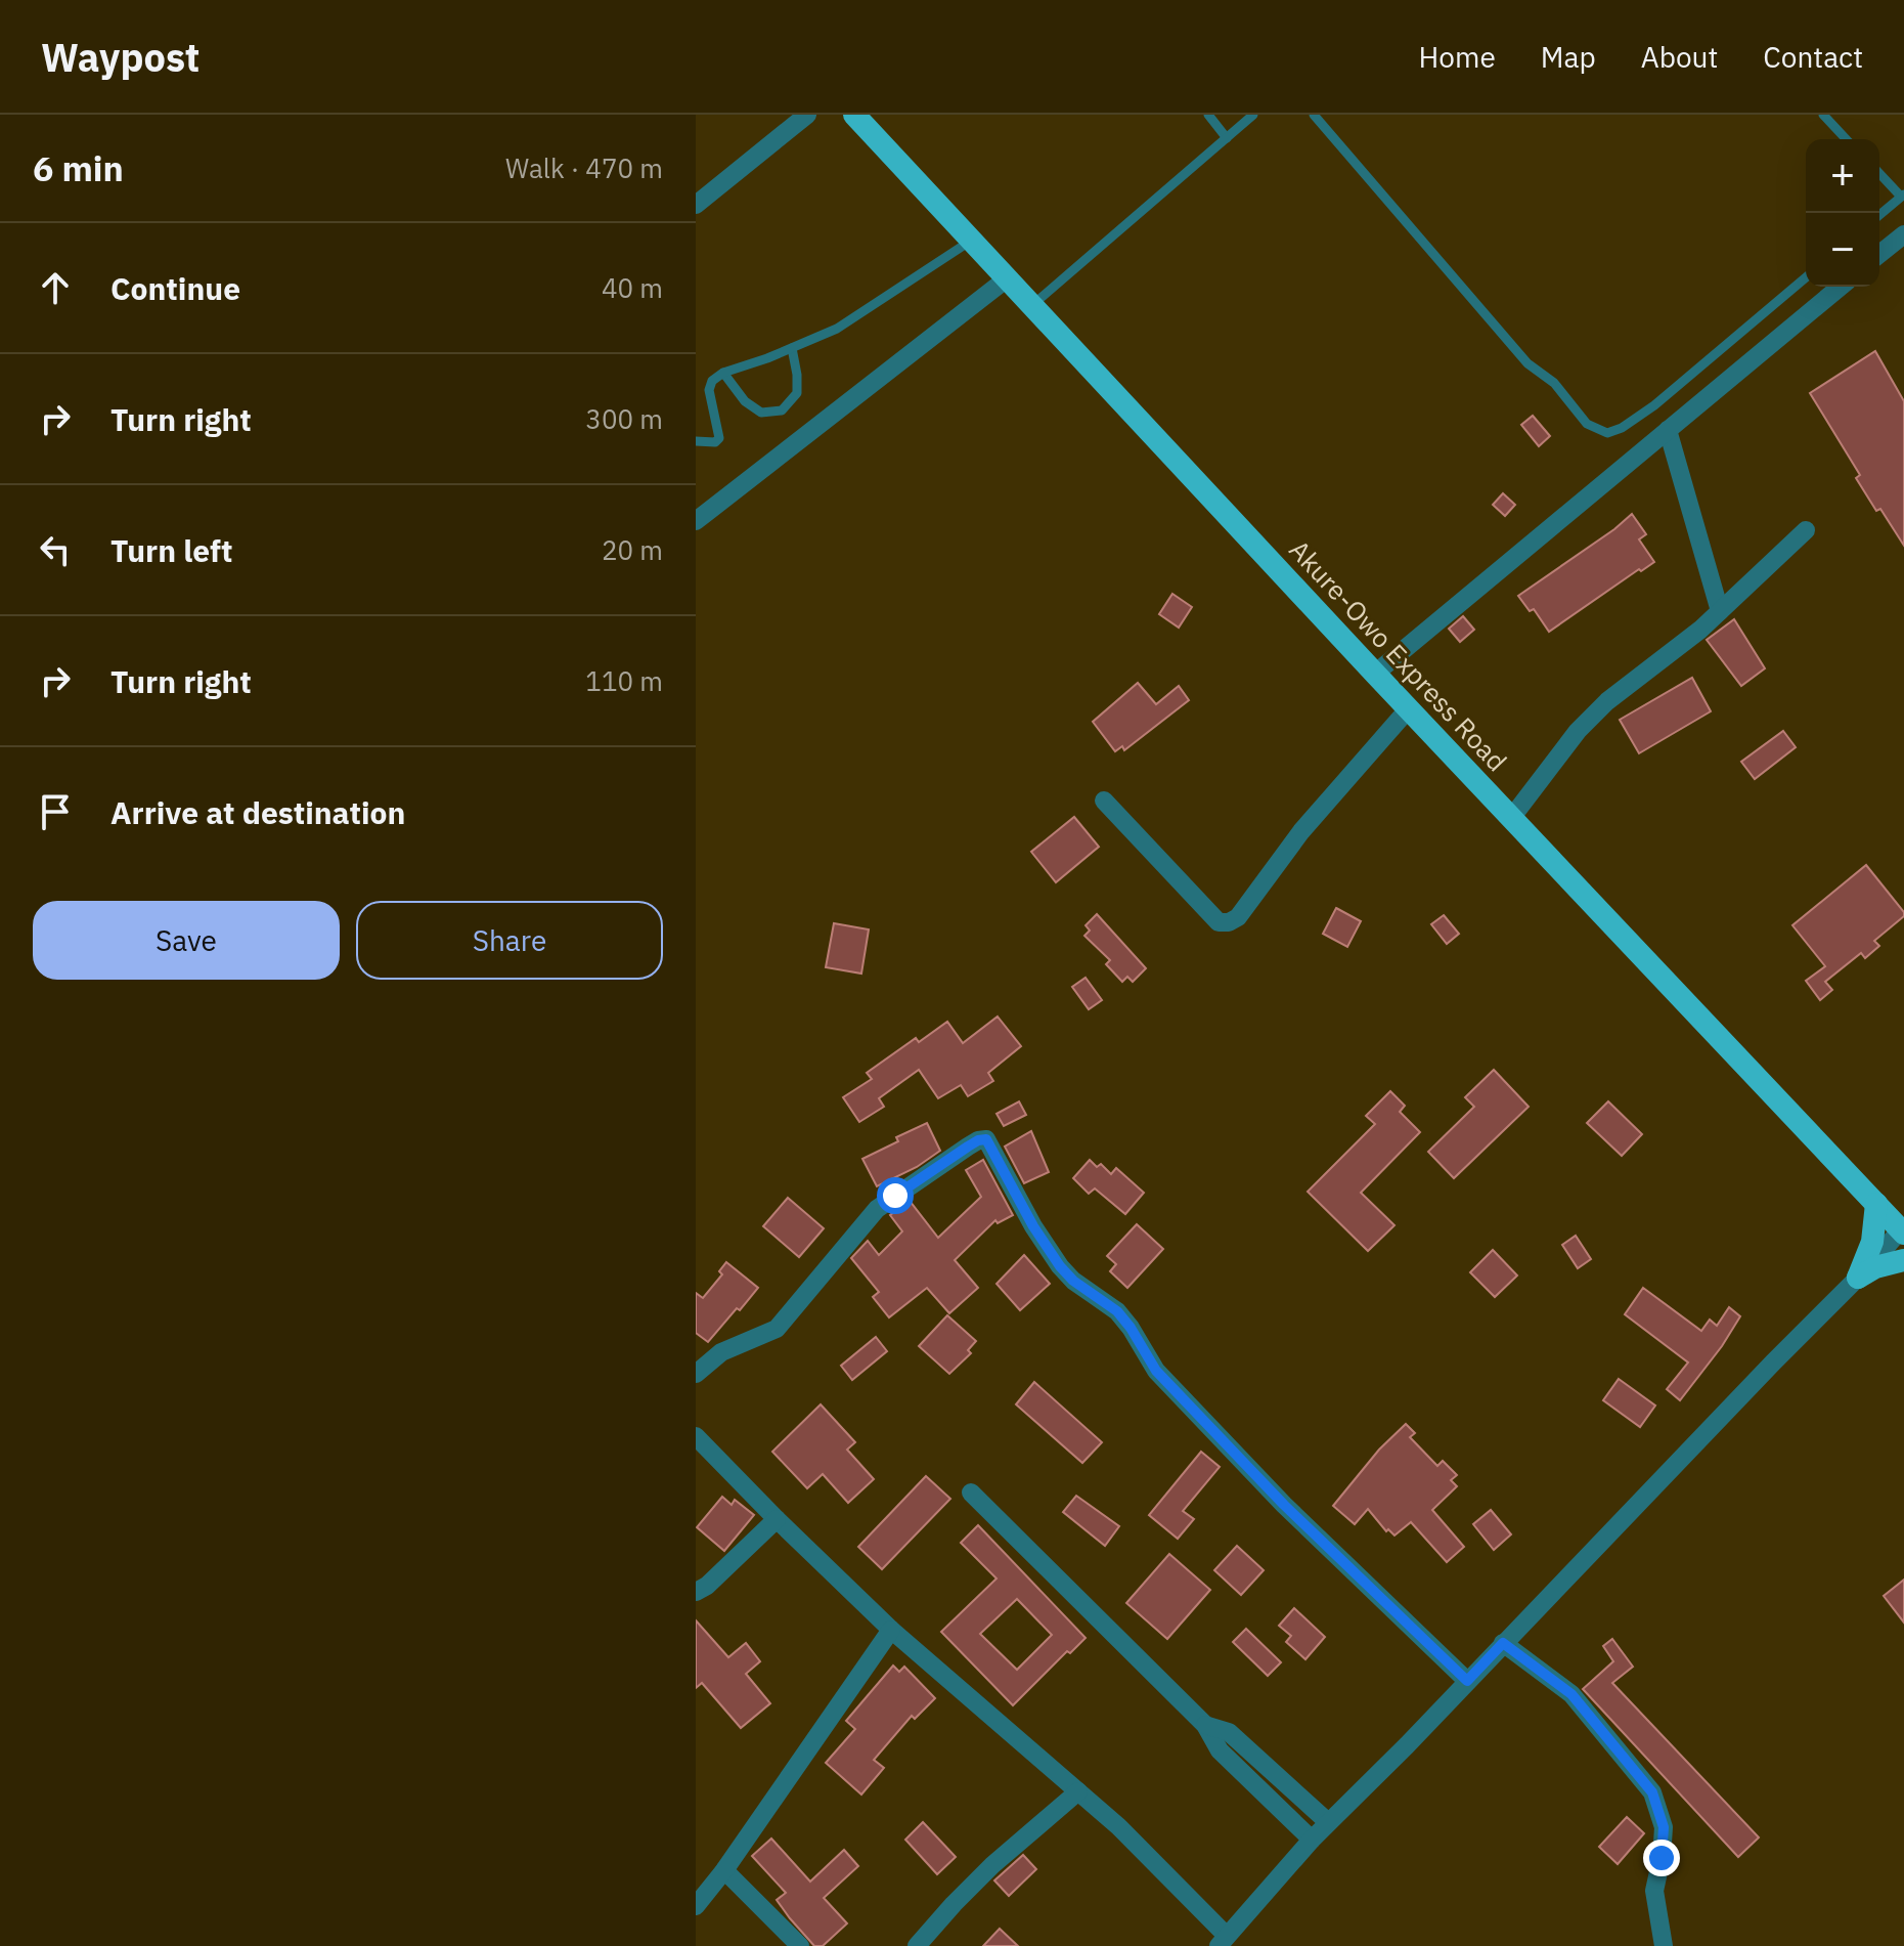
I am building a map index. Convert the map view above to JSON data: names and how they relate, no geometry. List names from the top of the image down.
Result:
{
  "streets": {
    "highway": ["Akure-Owo Express Road"]
  },
  "page": {
    "header": "Waypost",
    "nav": [
      "Home",
      "Map",
      "About",
      "Contact"
    ],
    "heading": ["6 min", "Walk · 470 m"],
    "map_buttons": ["+", "−"],
    "list": [
      ["Continue", "40 m"],
      ["Turn right", "300 m"],
      ["Turn left", "20 m"],
      ["Turn right", "110 m"],
      "Arrive at destination"
    ],
    "buttons": ["Save", "Share"]
  }
}
